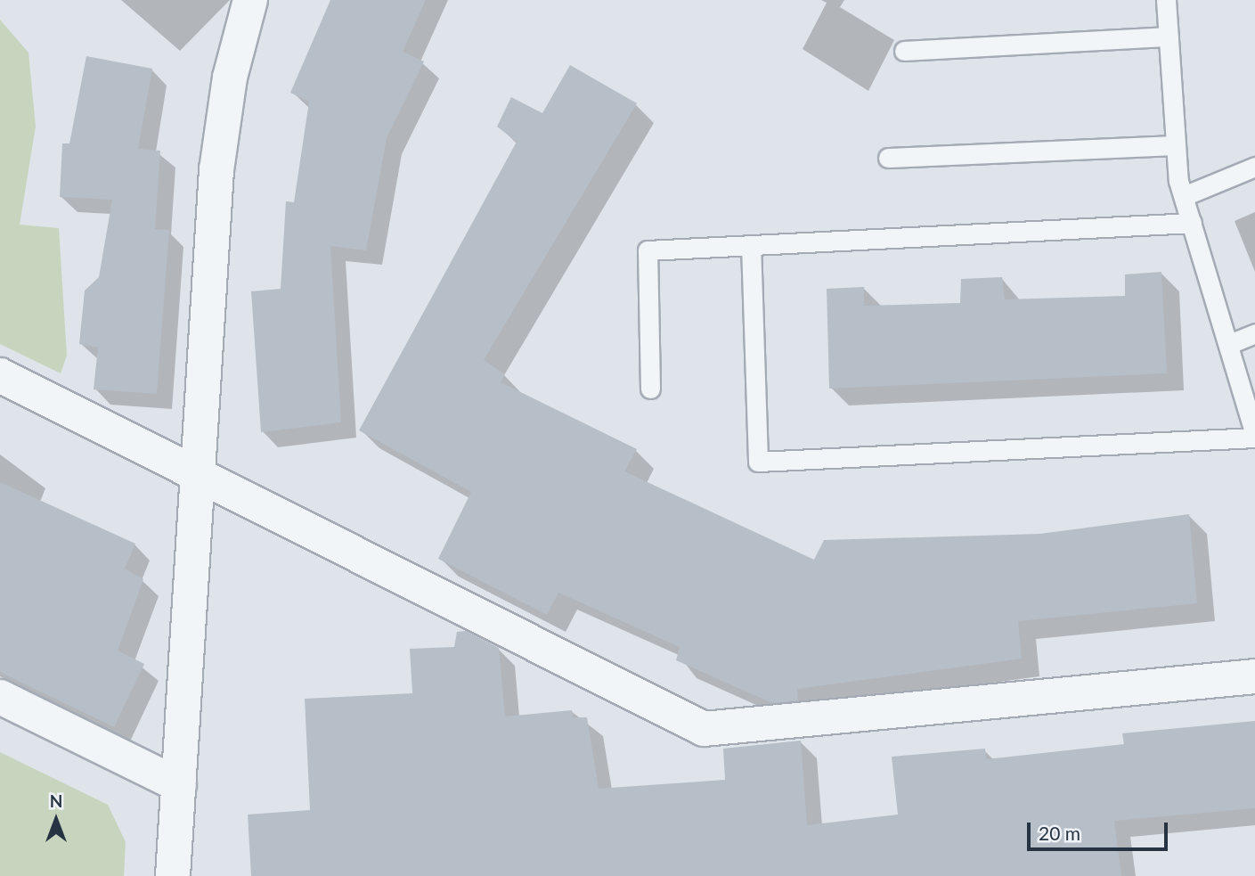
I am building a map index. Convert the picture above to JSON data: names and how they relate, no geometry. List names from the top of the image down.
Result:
{
  "scale_bar": "20 m",
  "north": "top"
}
